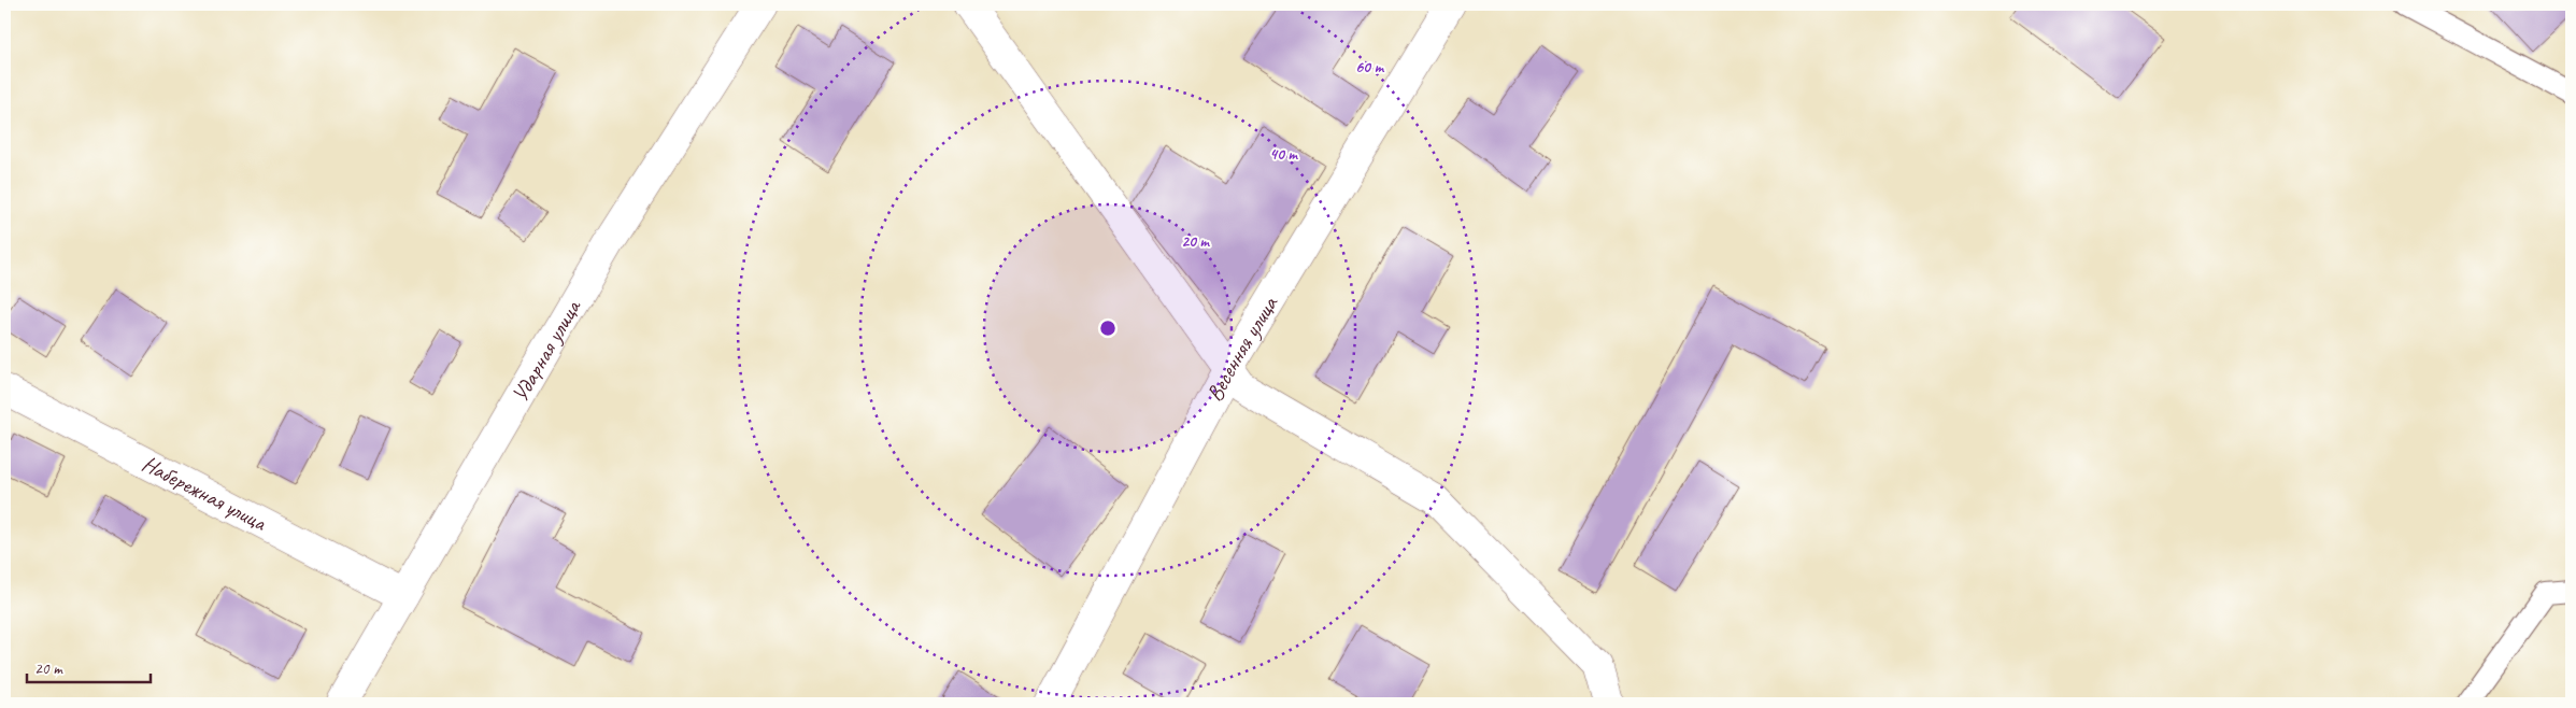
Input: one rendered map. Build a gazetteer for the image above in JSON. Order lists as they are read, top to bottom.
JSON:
{
  "streets": {
    "street": ["Весенняя улица", "Ударная улица", "Набережная улица"]
  },
  "crossings": [
    ["Ударная улица", "Набережная улица"]
  ],
  "scale_bar": "20 m",
  "rings": ["60 m", "40 m", "20 m"]
}
